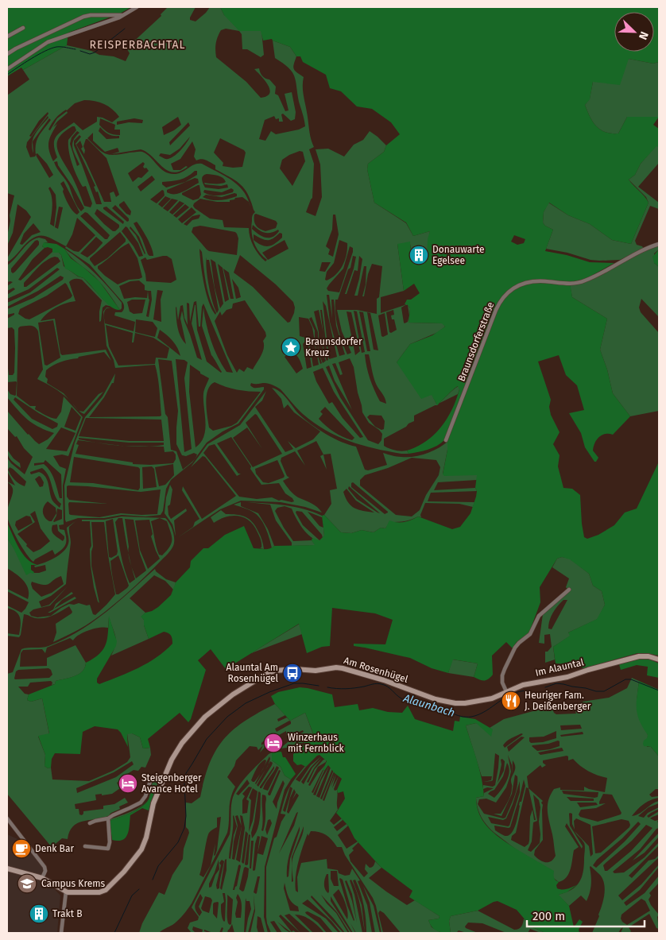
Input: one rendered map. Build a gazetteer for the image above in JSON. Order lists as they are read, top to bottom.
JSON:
{
  "streets": {
    "street": ["Braunsdorferstraße", "Im Alauntal", "Am Rosenhügel"]
  },
  "crossings": [
    ["Im Alauntal", "Am Rosenhügel"]
  ],
  "districts": ["REISPERBACHTAL"],
  "water": ["Alaunbach"],
  "places": {
    "building": ["Donauwarte Egelsee", "Trakt B"],
    "place": ["Braunsdorfer Kreuz"],
    "bus stop": ["Alauntal Am Rosenhügel"],
    "restaurant": ["Heuriger Fam. J. Deißenberger"],
    "hotel": ["Winzerhaus mit Fernblick", "Steigenberger Avance Hotel"],
    "cafe": ["Denk Bar"],
    "school or university": ["Campus Krems"]
  },
  "scale_bar": "200 m",
  "north": "bottom right"
}
